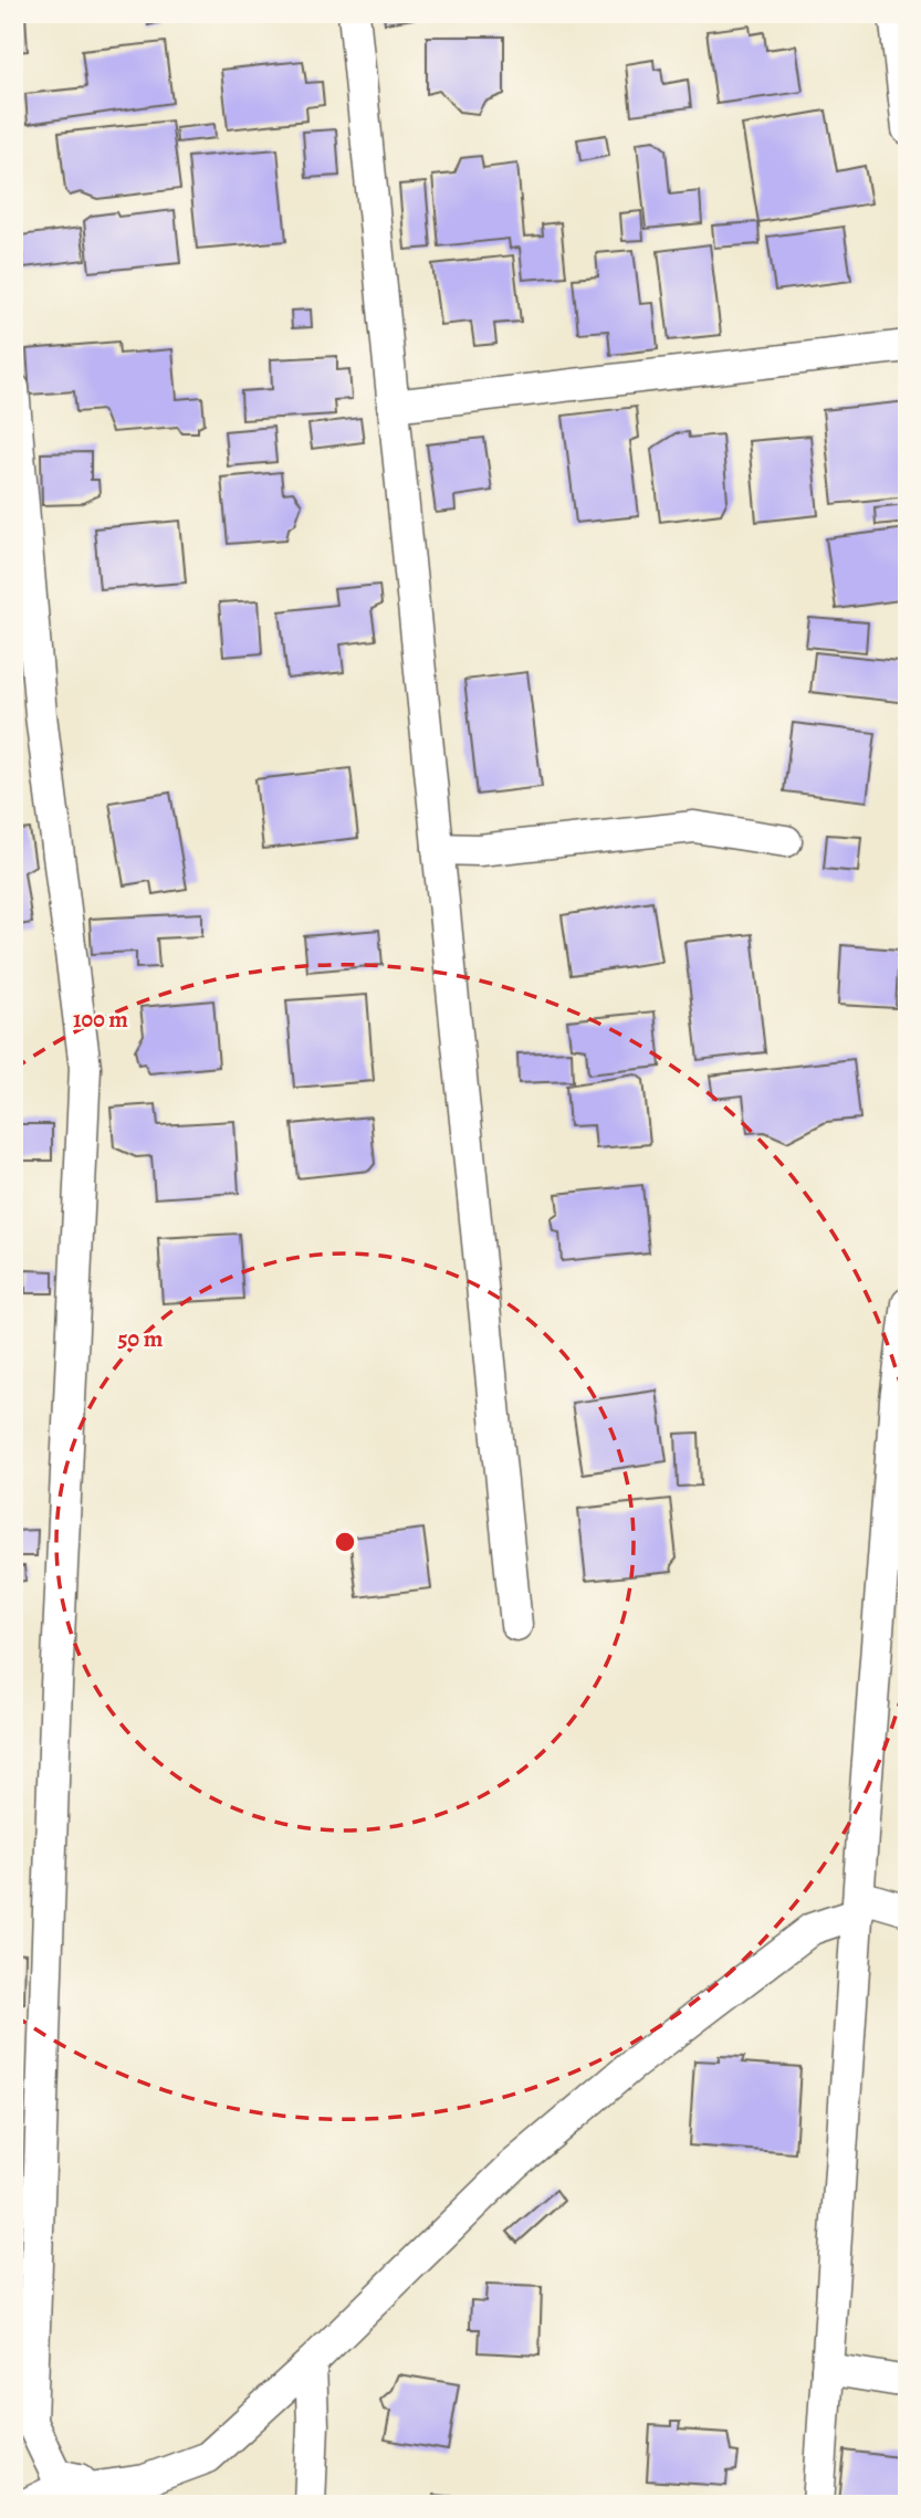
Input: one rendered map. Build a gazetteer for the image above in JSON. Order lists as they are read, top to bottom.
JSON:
{
  "rings": ["100 m", "50 m"]
}
